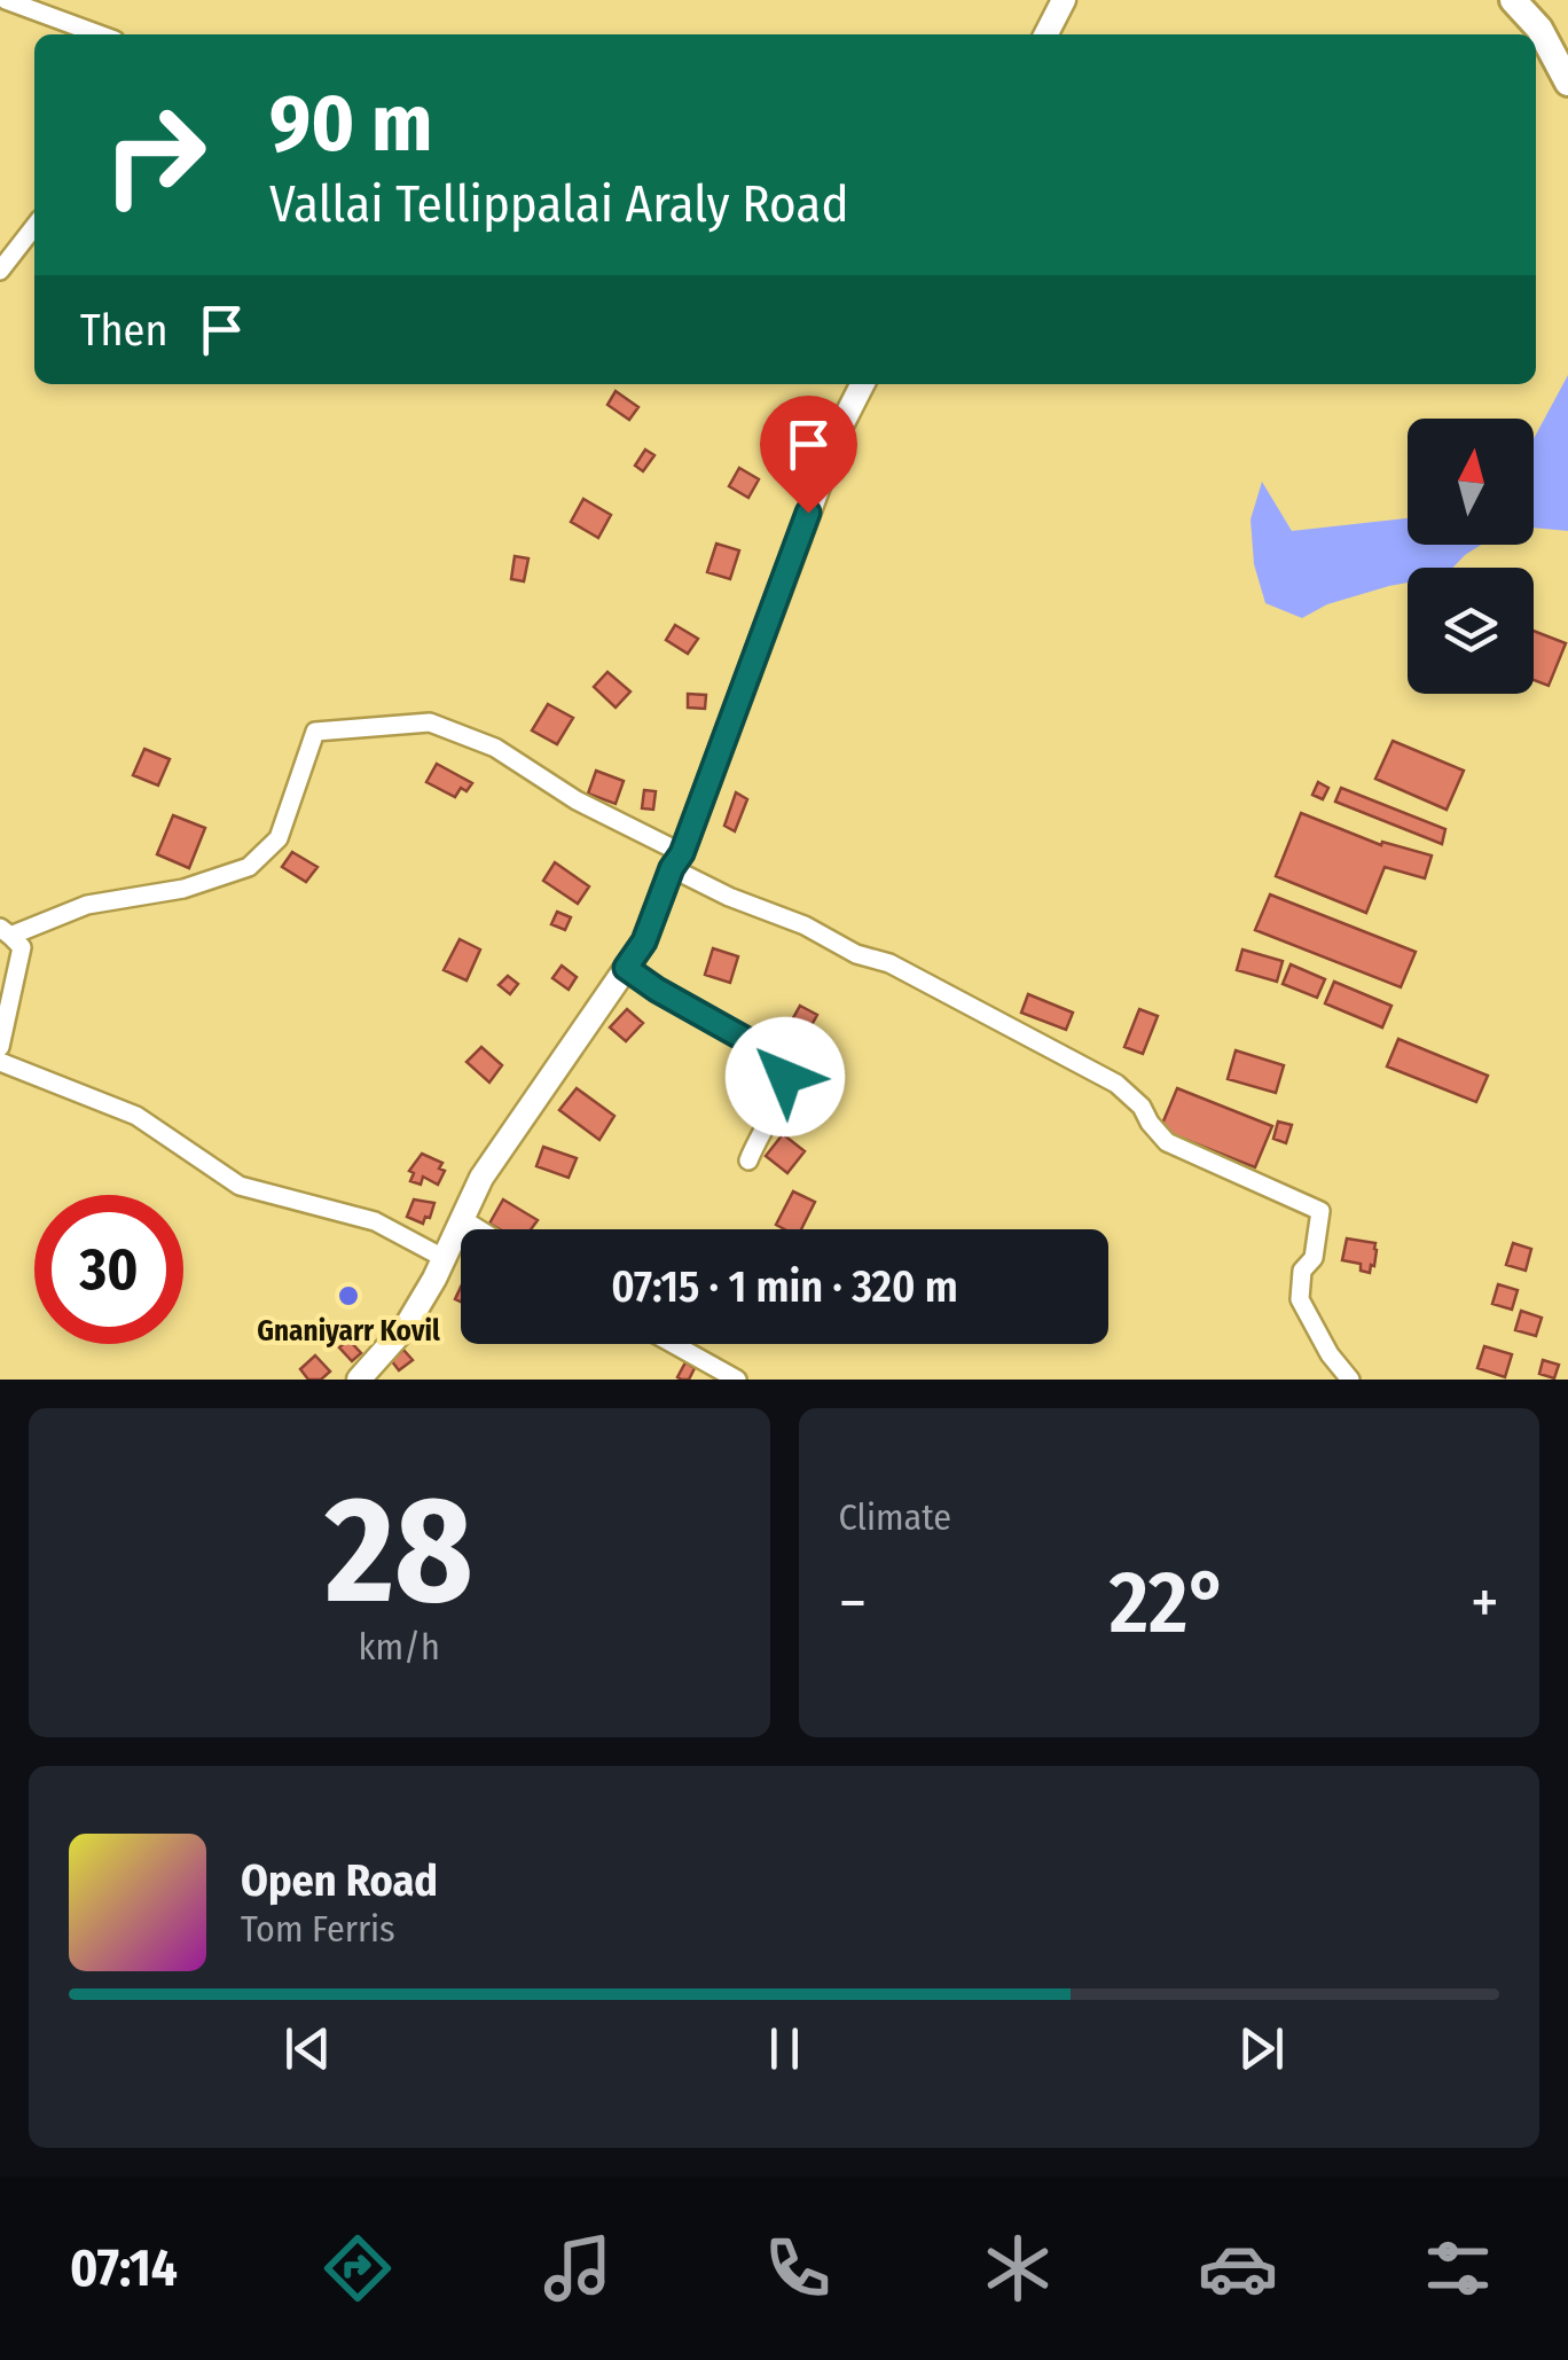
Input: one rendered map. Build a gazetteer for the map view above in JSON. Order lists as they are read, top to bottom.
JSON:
{
  "places": ["Gnaniyarr Kovil"],
  "north": "top",
  "page": {
    "turn": ["90 m", "Vallai Tellippalai Araly Road"],
    "then": "Then",
    "limit": "30",
    "trip": "07:15 · 1 min · 320 m",
    "tile": [
      ["28", "km/h"],
      "Climate"
    ],
    "heat": ["−", "22°", "+"],
    "song": ["Open Road", "Tom Ferris"],
    "tabs": "07:14"
  }
}
